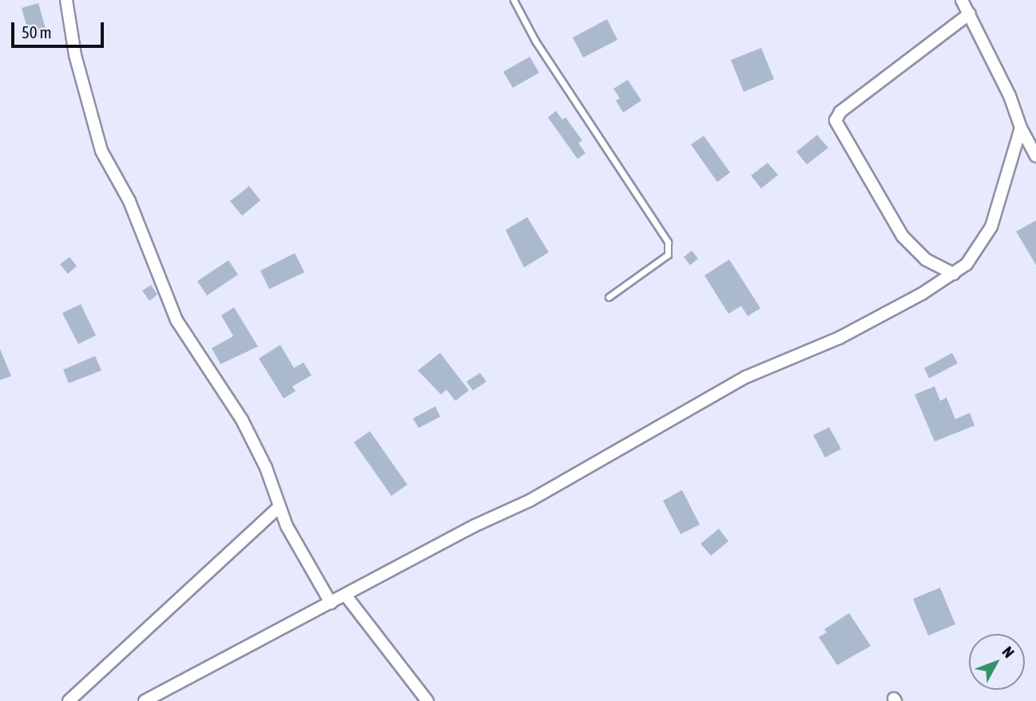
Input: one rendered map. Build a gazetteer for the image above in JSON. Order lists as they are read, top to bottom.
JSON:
{
  "scale_bar": "50 m",
  "north": "top right"
}
